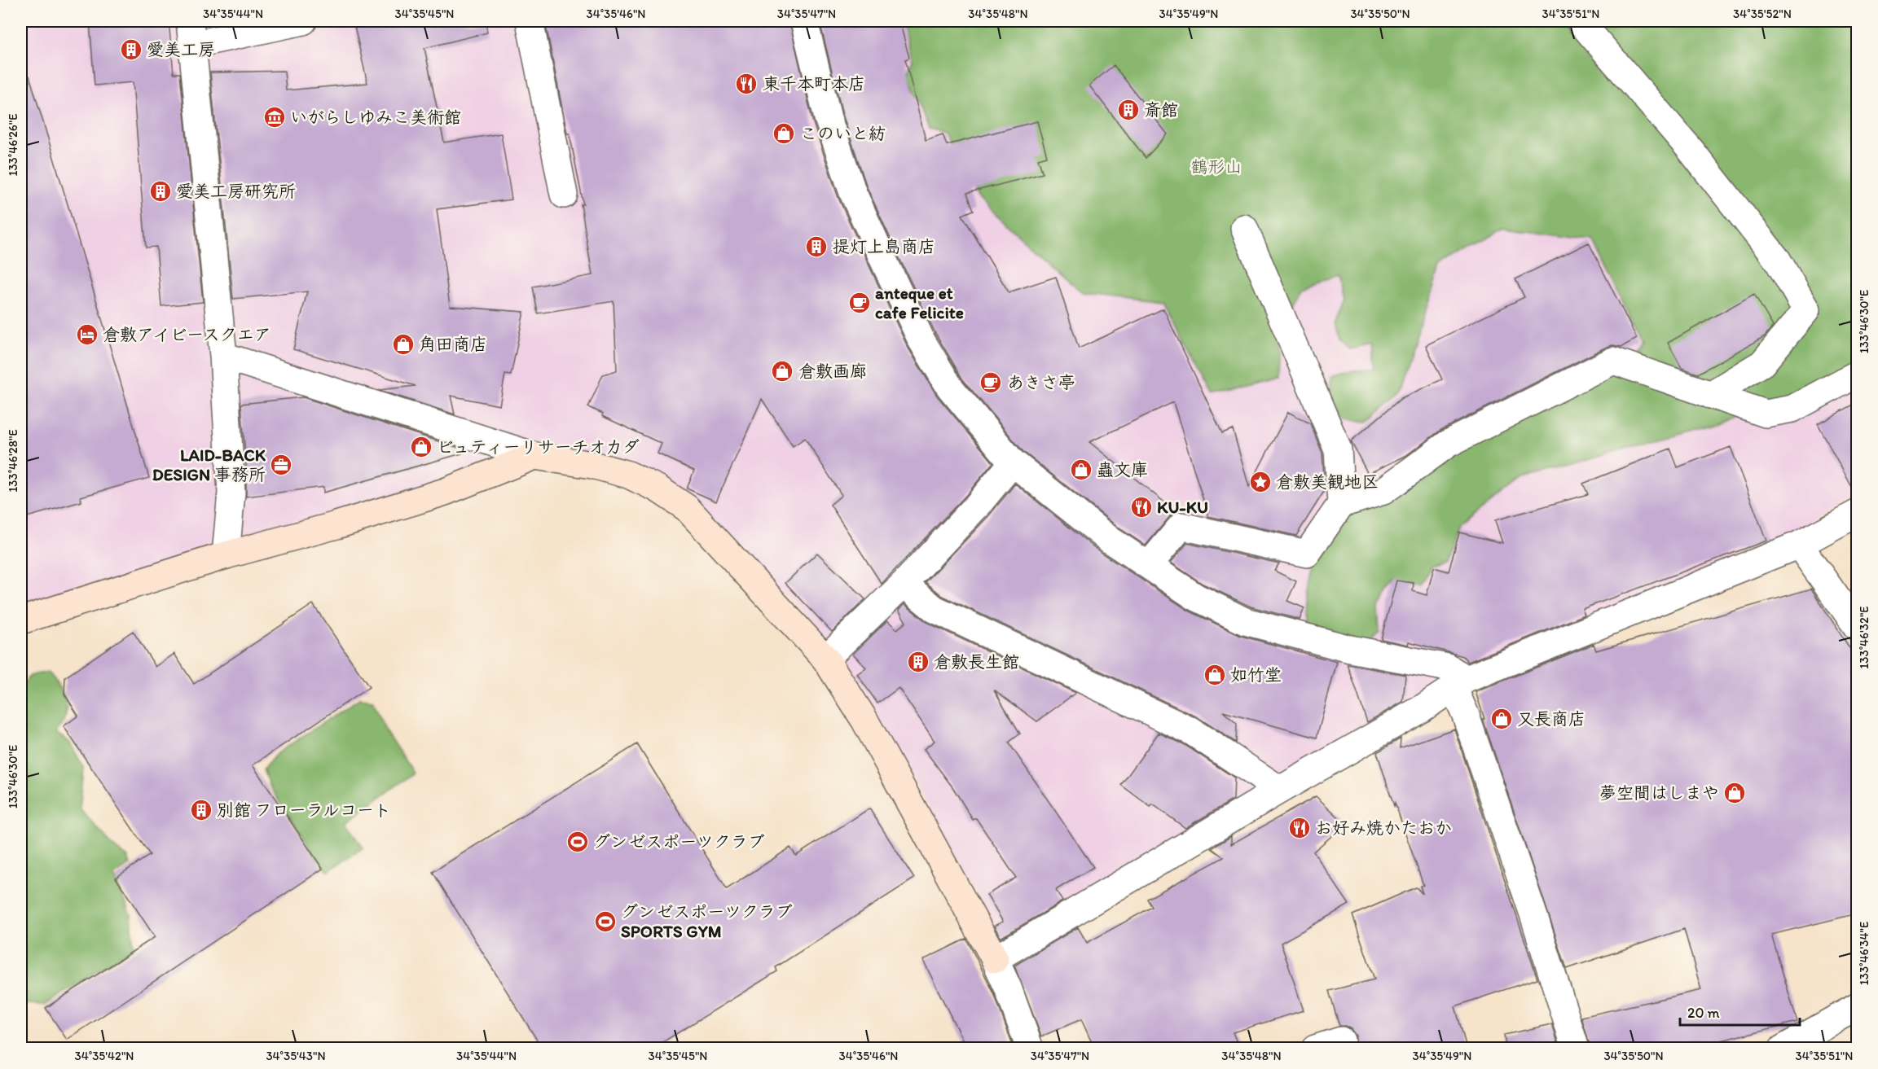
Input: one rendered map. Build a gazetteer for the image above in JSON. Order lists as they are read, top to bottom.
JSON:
{
  "parks": ["鶴形山"],
  "places": {
    "building": [
      "愛美工房",
      "斎館",
      "愛美工房研究所",
      "提灯上島商店",
      "倉敷長生館",
      "別館 フローラルコート"
    ],
    "restaurant": ["東千本町本店", "KU-KU", "お好み焼かたおか"],
    "museum": ["いがらしゆみこ美術館"],
    "shop": [
      "このいと紡",
      "角田商店",
      "倉敷画廊",
      "ビュティーリサーチオカダ",
      "蟲文庫",
      "如竹堂",
      "又長商店",
      "夢空間はしまや"
    ],
    "cafe": ["anteque et cafe Felicite", "あきさ亭"],
    "hotel": ["倉敷アイビースクエア"],
    "office": ["LAID-BACK DESIGN 事務所"],
    "place": ["倉敷美観地区"],
    "sports": ["グンゼスポーツクラブ", "グンゼスポーツクラブ SPORTS GYM"]
  },
  "scale_bar": "20 m",
  "coordinates": [
    "34°35'44\"N",
    "34°35'45\"N",
    "34°35'46\"N",
    "34°35'47\"N",
    "34°35'48\"N",
    "34°35'49\"N",
    "34°35'50\"N",
    "34°35'51\"N",
    "34°35'52\"N",
    "133°46'26\"E",
    "133°46'30\"E",
    "133°46'28\"E",
    "133°46'32\"E",
    "133°46'34\"E",
    "34°35'42\"N",
    "34°35'43\"N"
  ]
}
